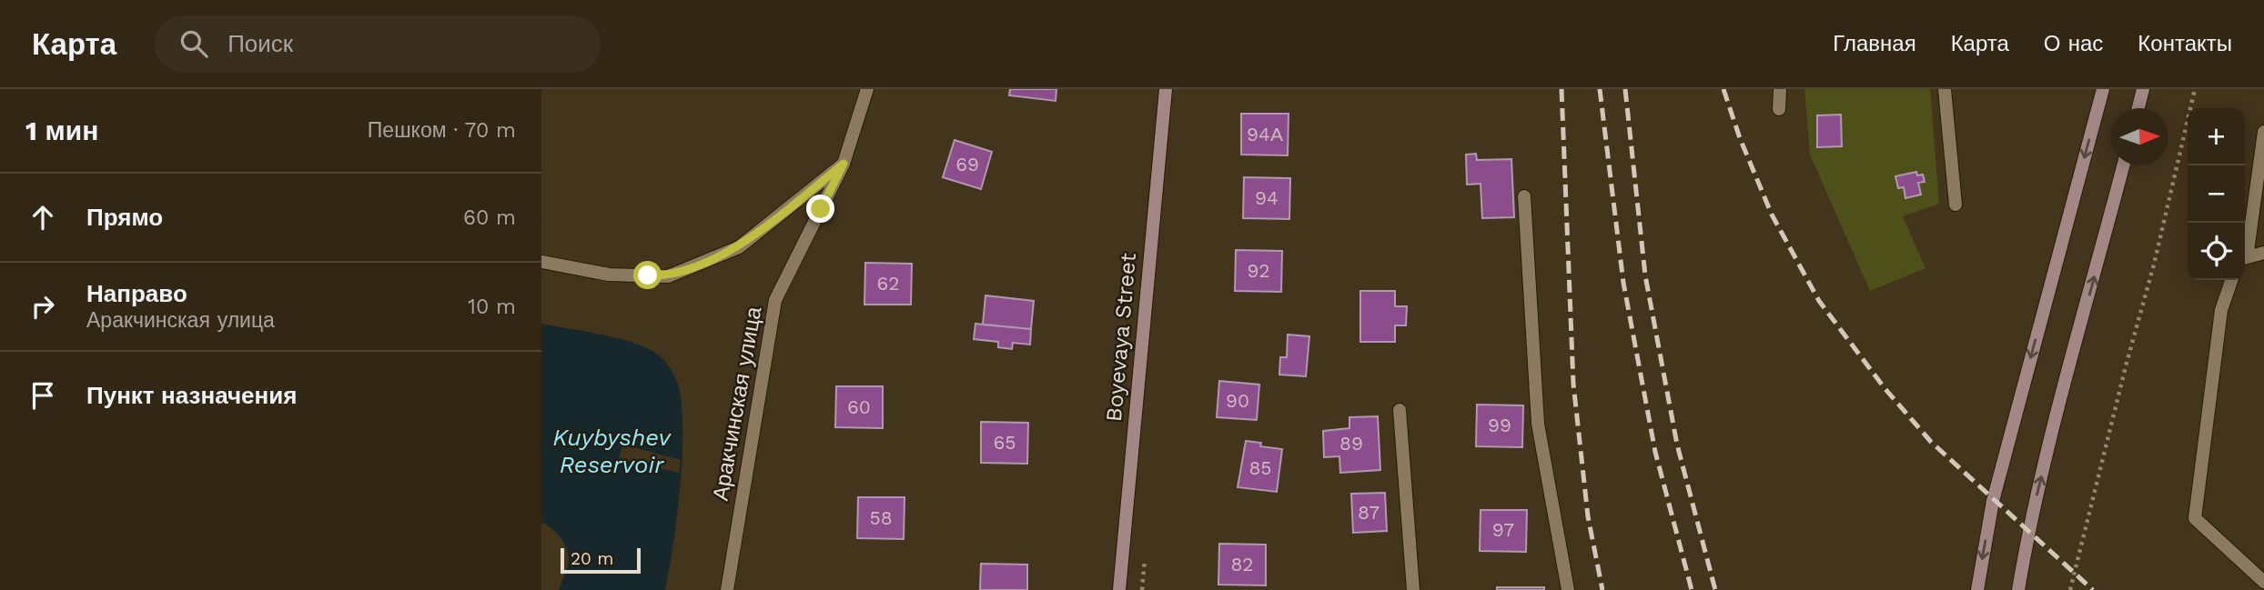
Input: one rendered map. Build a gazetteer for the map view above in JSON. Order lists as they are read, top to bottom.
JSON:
{
  "streets": {
    "main road": ["Boyevaya Street"],
    "street": ["Аракчинская улица"]
  },
  "water": ["Kuybyshev Reservoir"],
  "house_numbers": [
    "94А",
    "69",
    "94",
    "92",
    "62",
    "90",
    "60",
    "99",
    "65",
    "89",
    "85",
    "87",
    "58",
    "97",
    "82"
  ],
  "scale_bar": "20 m",
  "north": "right",
  "page": {
    "header": "Карта",
    "search": "Поиск",
    "nav": [
      "Главная",
      "Карта",
      "О нас",
      "Контакты"
    ],
    "heading": ["1 мин", "Пешком · 70 m"],
    "map_buttons": ["+", "−"],
    "list": [
      ["Прямо", "60 m"],
      ["Направо", "Аракчинская улица", "10 m"],
      "Пункт назначения"
    ],
    "scale": "20 m"
  }
}
